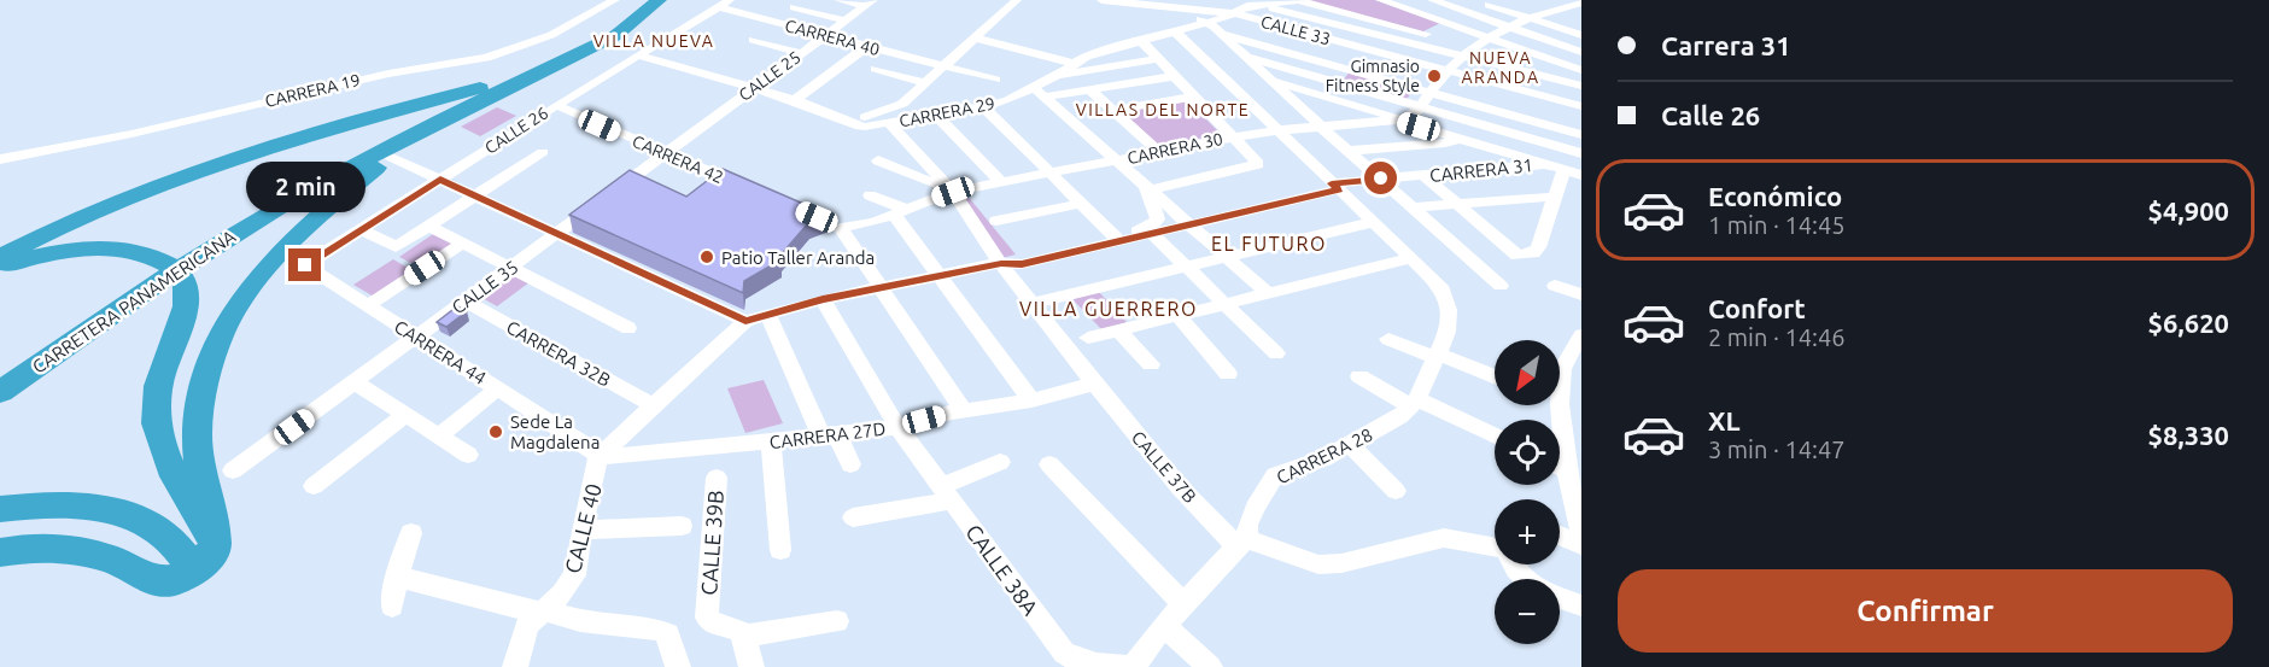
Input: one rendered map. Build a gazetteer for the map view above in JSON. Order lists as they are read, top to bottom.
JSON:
{
  "streets": {
    "highway": ["CARRETERA PANAMERICANA"],
    "street": [
      "CALLE 33",
      "CARRERA 40",
      "CALLE 25",
      "CARRERA 19",
      "CARRERA 29",
      "CALLE 26",
      "CARRERA 30",
      "CARRERA 42",
      "CARRERA 31",
      "CALLE 35",
      "CARRERA 44",
      "CARRERA 32B",
      "CARRERA 27D",
      "CARRERA 28",
      "CALLE 37B",
      "CALLE 40",
      "CALLE 39B",
      "CALLE 38A"
    ]
  },
  "crossings": [
    ["CARRERA 40", "CALLE 25"],
    ["CARRERA 40", "CALLE 26"],
    ["CALLE 25", "CARRERA 42"],
    ["CALLE 25", "CALLE 35"],
    ["CARRERA 29", "CALLE 37B"],
    ["CALLE 26", "CARRERA 42"],
    ["CALLE 26", "CARRERA 44"],
    ["CARRERA 30", "CALLE 37B"],
    ["CARRERA 42", "CALLE 35"],
    ["CARRERA 31", "CALLE 37B"],
    ["CALLE 35", "CARRERA 44"],
    ["CALLE 35", "CARRERA 32B"],
    ["CARRERA 44", "CARRERA 27D"],
    ["CARRERA 44", "CALLE 40"],
    ["CARRERA 27D", "CALLE 37B"],
    ["CARRERA 27D", "CALLE 40"],
    ["CARRERA 27D", "CALLE 38A"],
    ["CARRERA 28", "CALLE 37B"],
    ["CARRERA 28", "CALLE 38A"]
  ],
  "districts": [
    "VILLA NUEVA",
    "NUEVA ARANDA",
    "VILLAS DEL NORTE",
    "EL FUTURO",
    "VILLA GUERRERO"
  ],
  "places": ["Gimnasio Fitness Style", "Patio Taller Aranda", "Sede La Magdalena"],
  "north": "bottom left",
  "page": {
    "banner": ["Carrera 31", "Calle 26"],
    "list": [
      {
        "name": "Económico",
        "note": "1 min · 14:45",
        "value": "$4,900"
      },
      {
        "name": "Confort",
        "note": "2 min · 14:46",
        "value": "$6,620"
      },
      {
        "name": "XL",
        "note": "3 min · 14:47",
        "value": "$8,330"
      }
    ],
    "bubble": "2 min",
    "map_buttons": ["+", "−"],
    "buttons": "Confirmar"
  }
}
